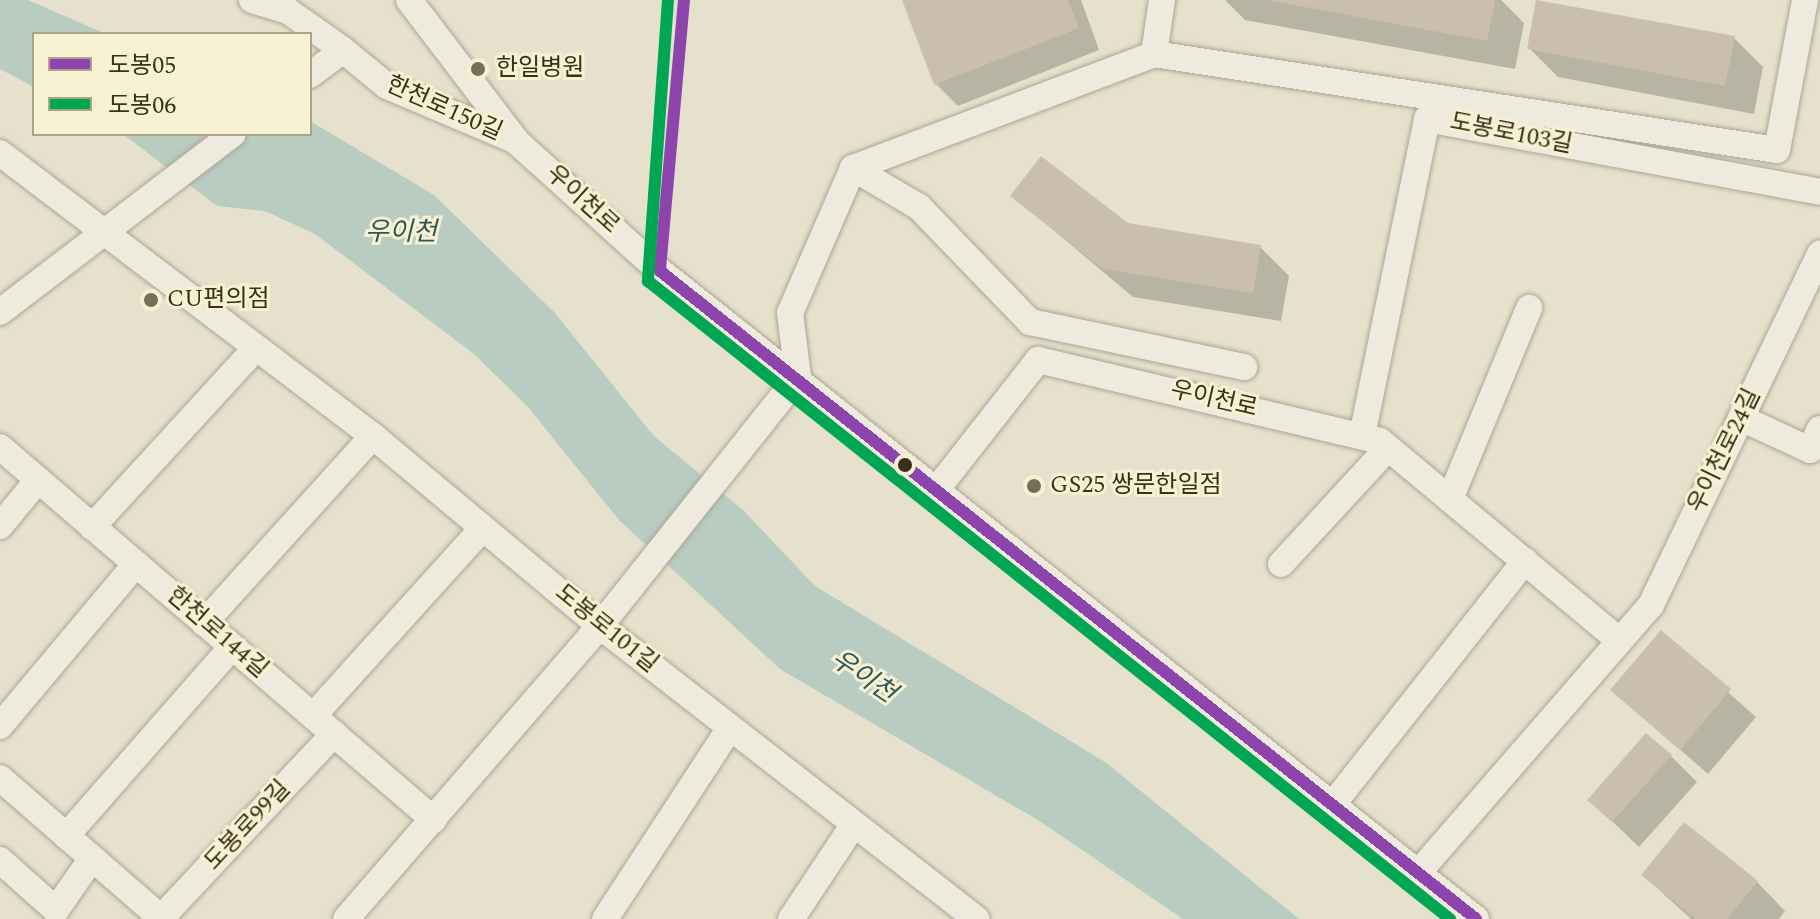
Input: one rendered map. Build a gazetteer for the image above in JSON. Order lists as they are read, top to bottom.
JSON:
{
  "streets": {
    "street": [
      "한천로150길",
      "도봉로103길",
      "우이천로",
      "우이천로24길",
      "도봉로101길",
      "한천로144길",
      "도봉로99길"
    ]
  },
  "crossings": [
    ["한천로150길", "우이천로"],
    ["도봉로103길", "우이천로"],
    ["우이천로", "우이천로24길"],
    ["한천로144길", "도봉로99길"]
  ],
  "water": ["우이천"],
  "places": ["한일병원", "CU편의점", "GS25 쌍문한일점"],
  "lines": ["transit line 도봉05", "transit line 도봉06"],
  "legend": ["도봉05", "도봉06"]
}
